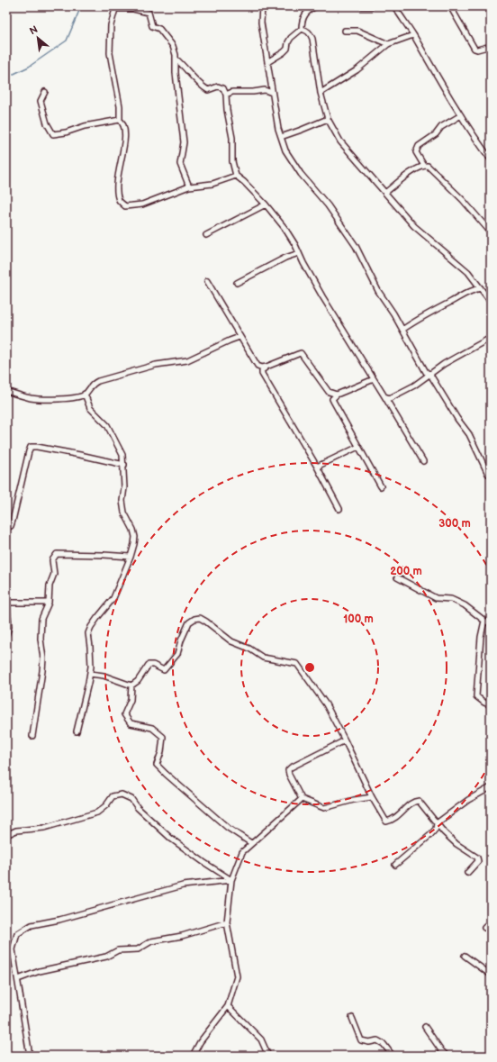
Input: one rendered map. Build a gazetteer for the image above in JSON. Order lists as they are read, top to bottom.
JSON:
{
  "north": "top left",
  "rings": ["300 m", "200 m", "100 m"]
}
